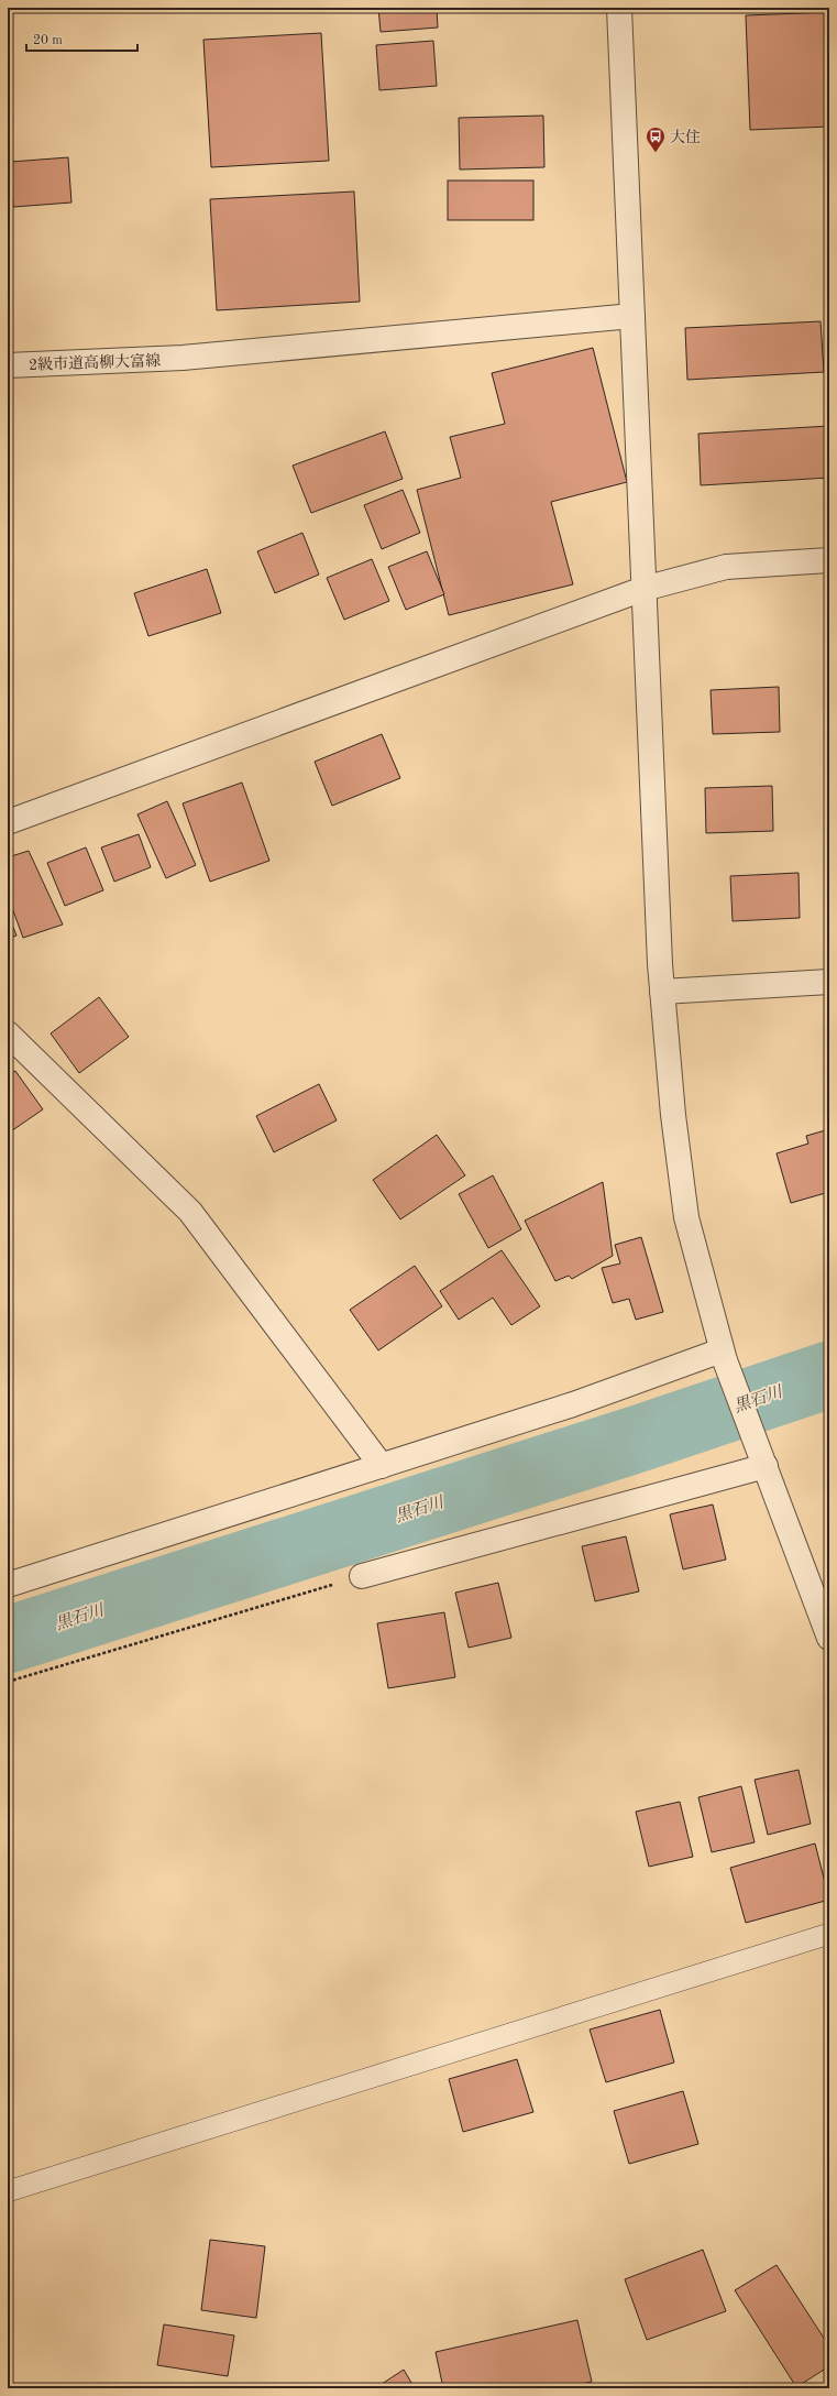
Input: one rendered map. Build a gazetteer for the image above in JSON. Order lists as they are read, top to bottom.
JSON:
{
  "streets": {
    "street": ["2級市道高柳大富線"]
  },
  "water": ["黒石川"],
  "places": {
    "bus stop": ["大住"]
  },
  "scale_bar": "20 m"
}
